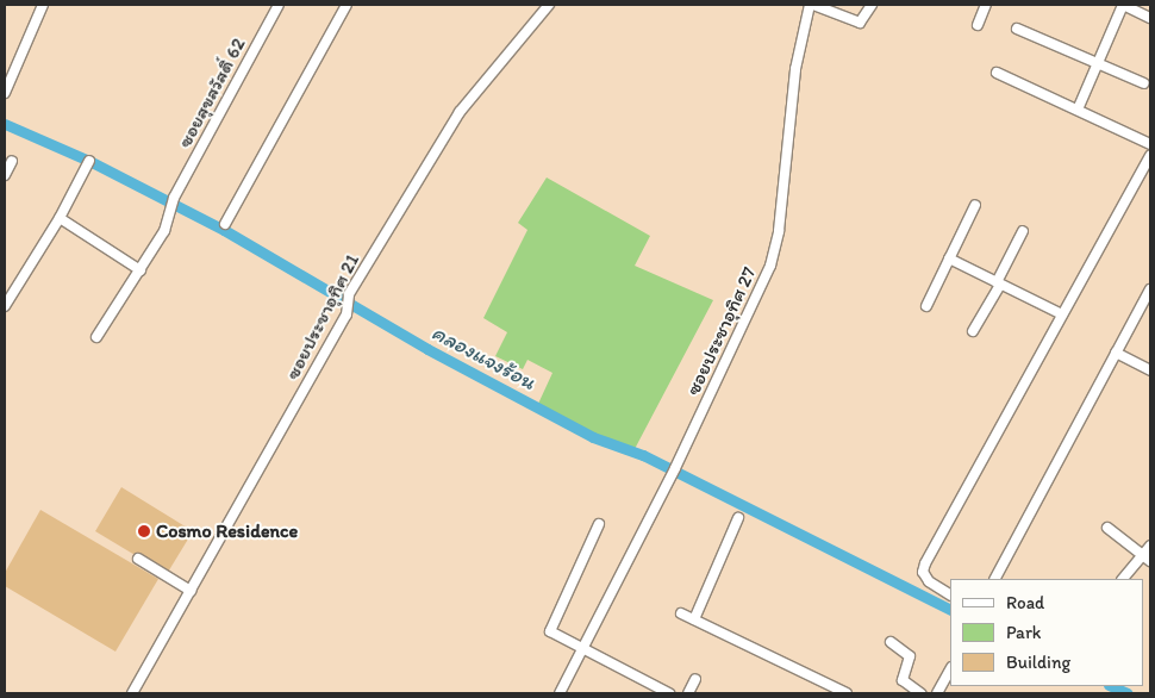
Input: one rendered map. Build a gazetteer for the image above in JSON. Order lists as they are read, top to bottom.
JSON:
{
  "streets": {
    "street": ["ซอยสุขสวัสดิ์ 62", "ซอยประชาอุทิศ 21", "ซอยประชาอุทิศ 27"]
  },
  "water": ["คลองแจงร้อน"],
  "places": ["Cosmo Residence"],
  "legend": ["Road", "Park", "Building"]
}
